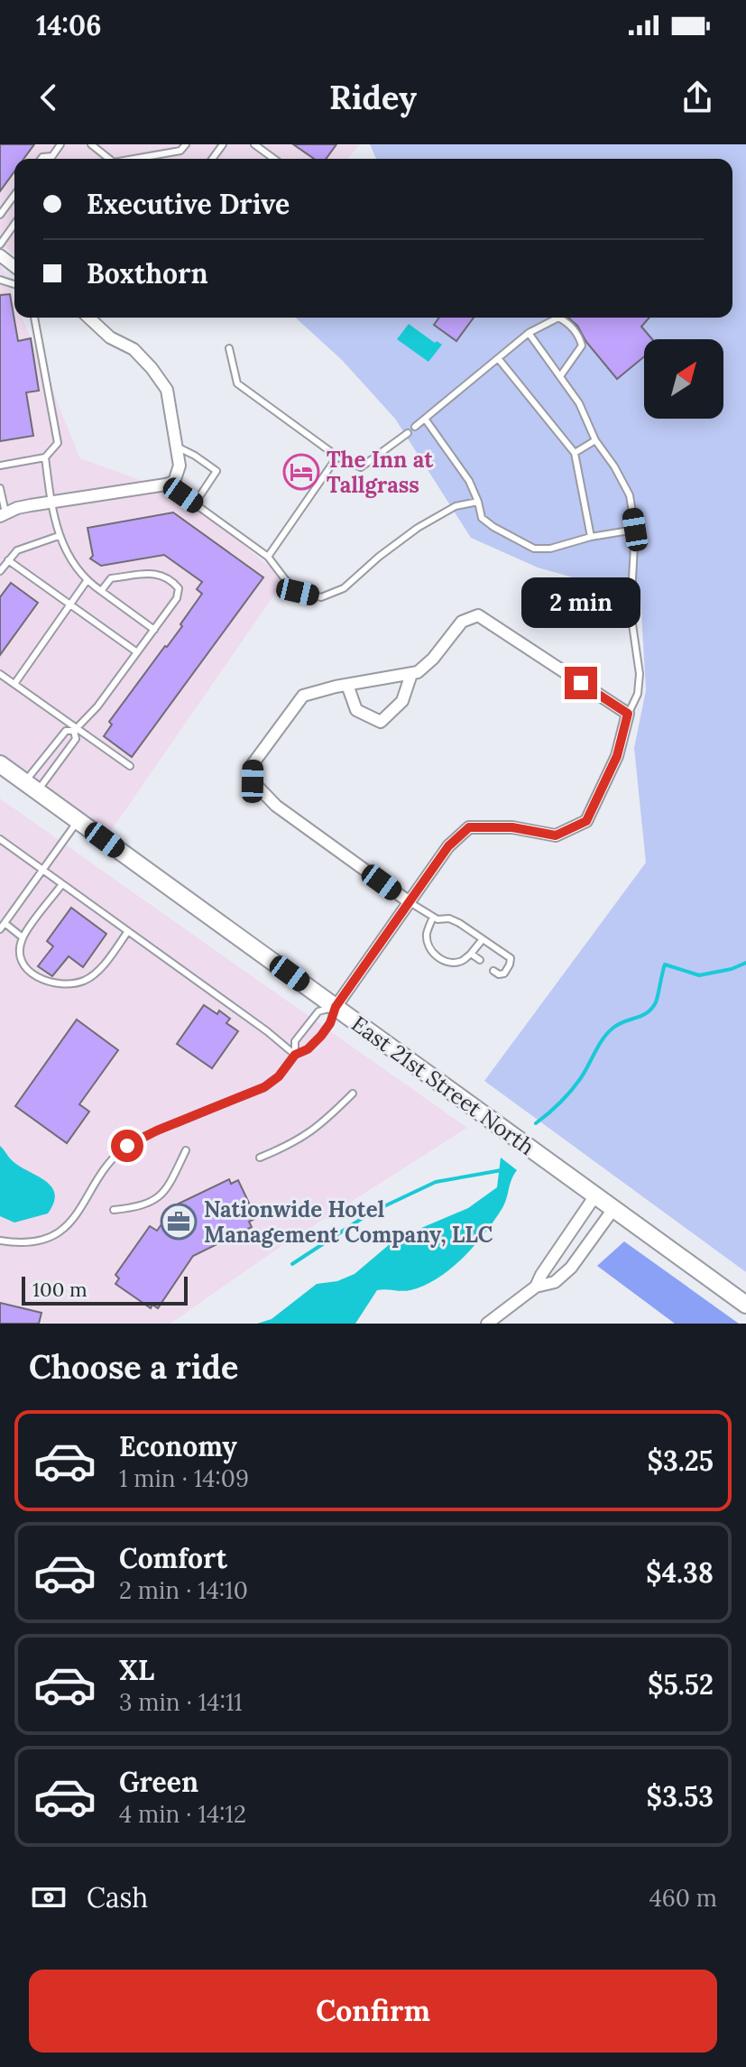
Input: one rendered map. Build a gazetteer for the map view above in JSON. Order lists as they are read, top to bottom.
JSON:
{
  "streets": {
    "main road": ["East 21st Street North"]
  },
  "places": {
    "hotel": ["The Inn at Tallgrass"],
    "office": ["Nationwide Hotel Management Company, LLC"]
  },
  "scale_bar": "100 m",
  "north": "top right",
  "page": {
    "status": "14:06",
    "header": "Ridey",
    "banner": ["Executive Drive", "Boxthorn"],
    "bubble": "2 min",
    "scale": "100 m",
    "heading": "Choose a ride",
    "list": [
      {
        "name": "Economy",
        "note": "1 min · 14:09",
        "value": "$3.25"
      },
      {
        "name": "Comfort",
        "note": "2 min · 14:10",
        "value": "$4.38"
      },
      {
        "name": "XL",
        "note": "3 min · 14:11",
        "value": "$5.52"
      },
      {
        "name": "Green",
        "note": "4 min · 14:12",
        "value": "$3.53"
      }
    ],
    "pay": ["Cash", "460 m"],
    "buttons": "Confirm"
  }
}
